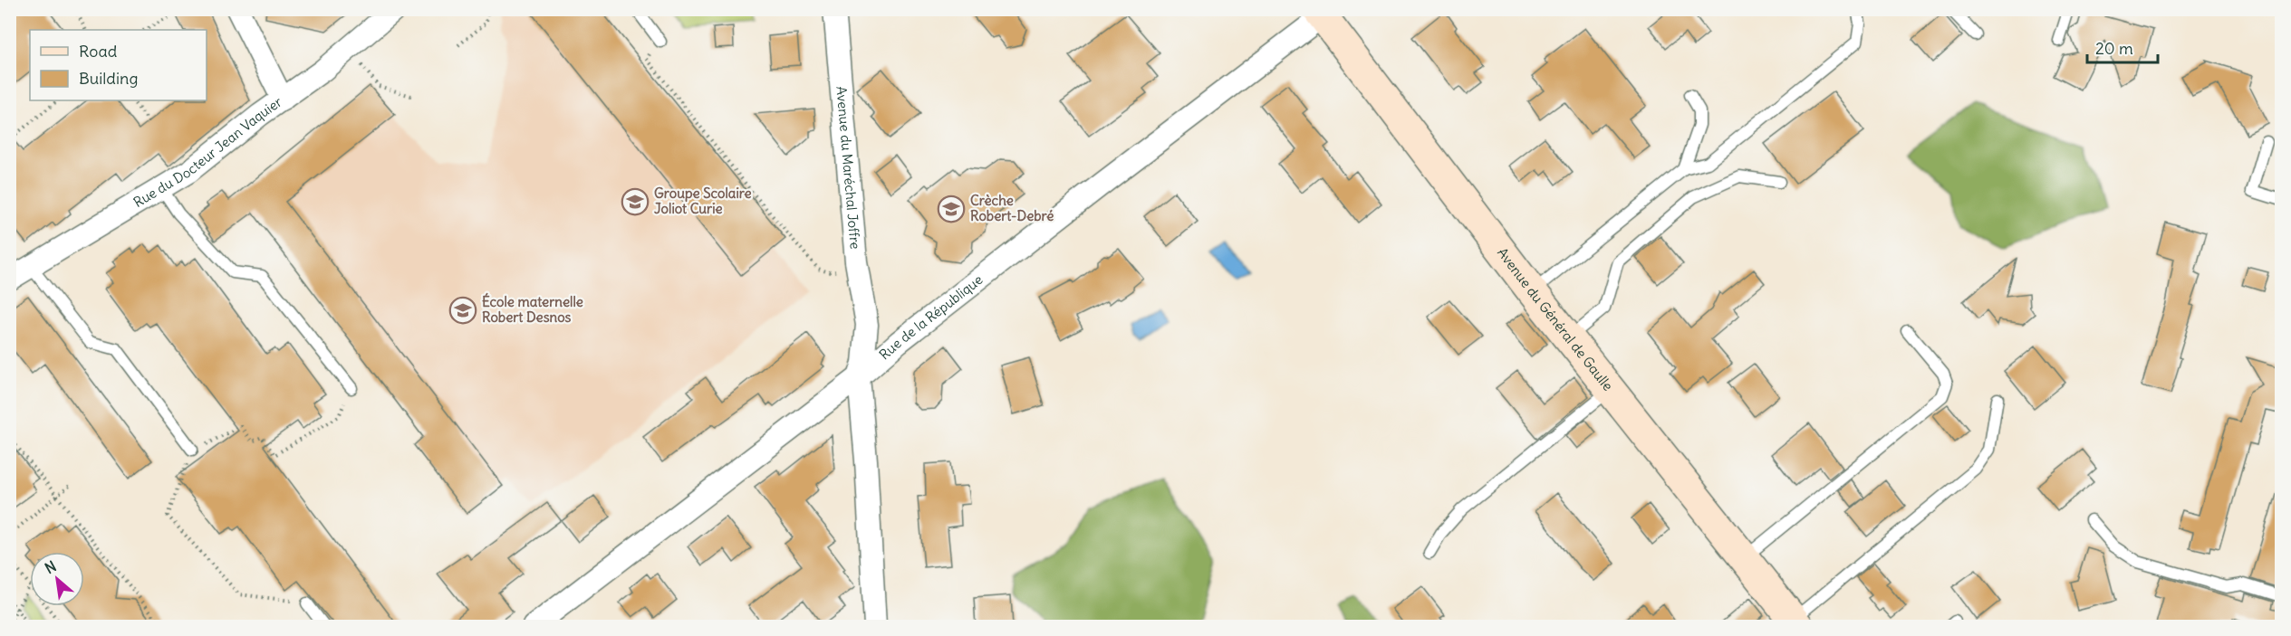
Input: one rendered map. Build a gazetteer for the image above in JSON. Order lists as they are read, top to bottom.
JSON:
{
  "streets": {
    "street": [
      "Rue du Docteur Jean Vaquier",
      "Avenue du Maréchal Joffre",
      "Rue de la République",
      "Avenue du Général de Gaulle"
    ]
  },
  "crossings": [
    ["Avenue du Maréchal Joffre", "Rue de la République"],
    ["Rue de la République", "Avenue du Général de Gaulle"]
  ],
  "places": {
    "school or university": ["Groupe Scolaire Joliot Curie", "Crèche Robert-Debré", "École maternelle Robert Desnos"]
  },
  "legend": ["Road", "Building"],
  "scale_bar": "20 m",
  "north": "top left"
}
